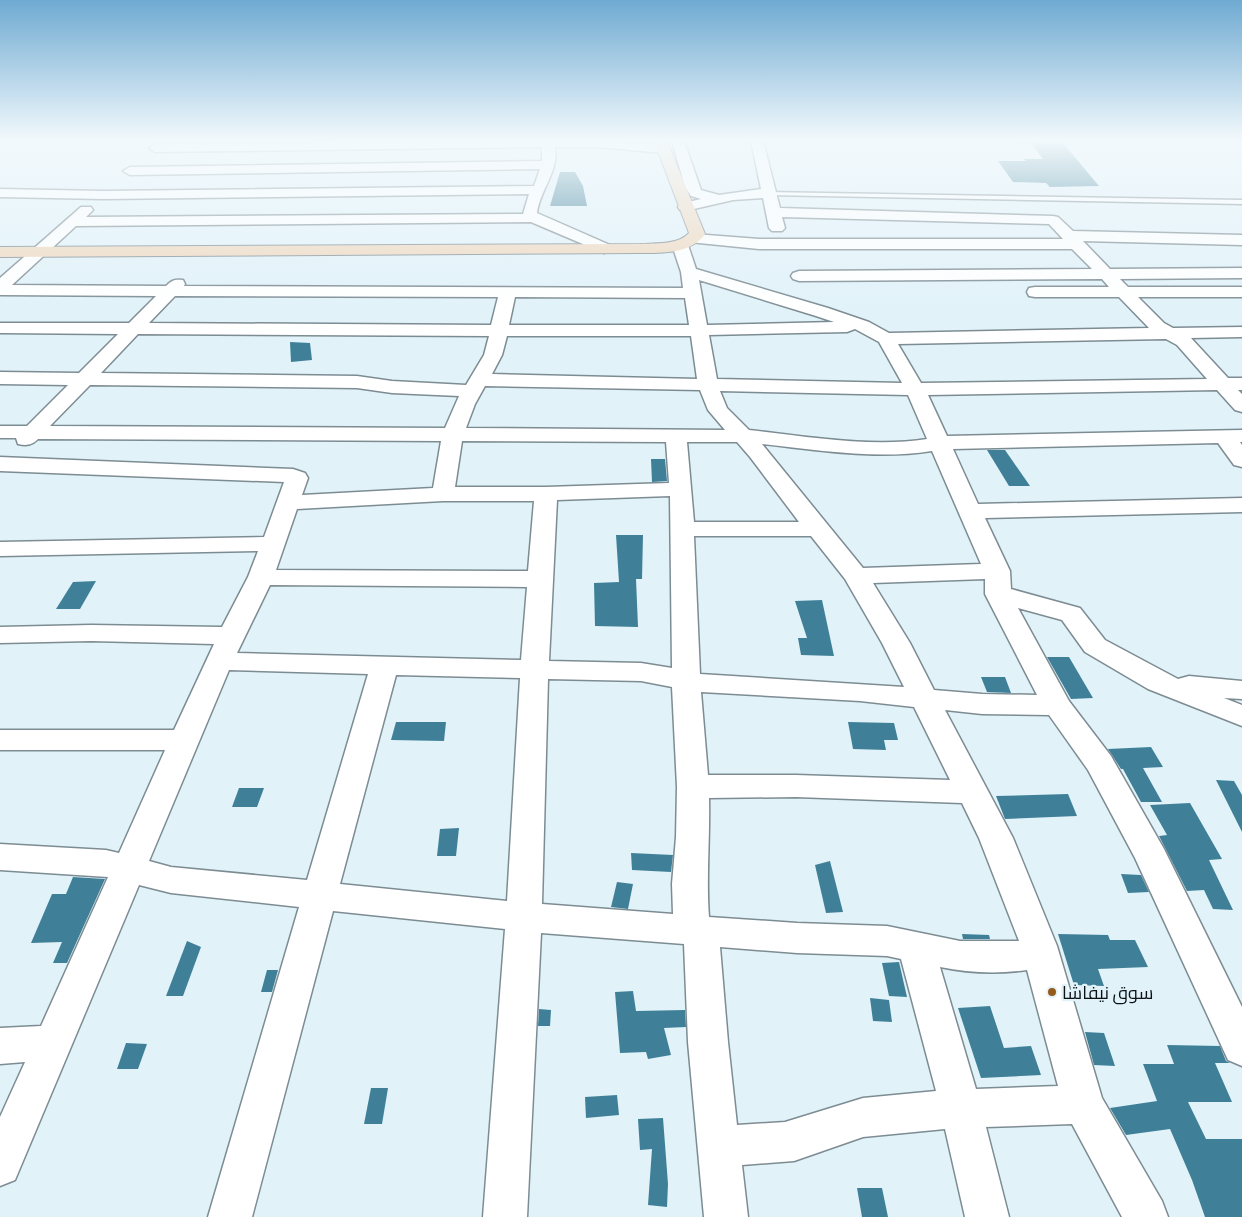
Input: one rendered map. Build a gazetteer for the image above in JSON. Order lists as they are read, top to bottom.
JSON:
{
  "places": ["سوق نيفاشا"]
}
